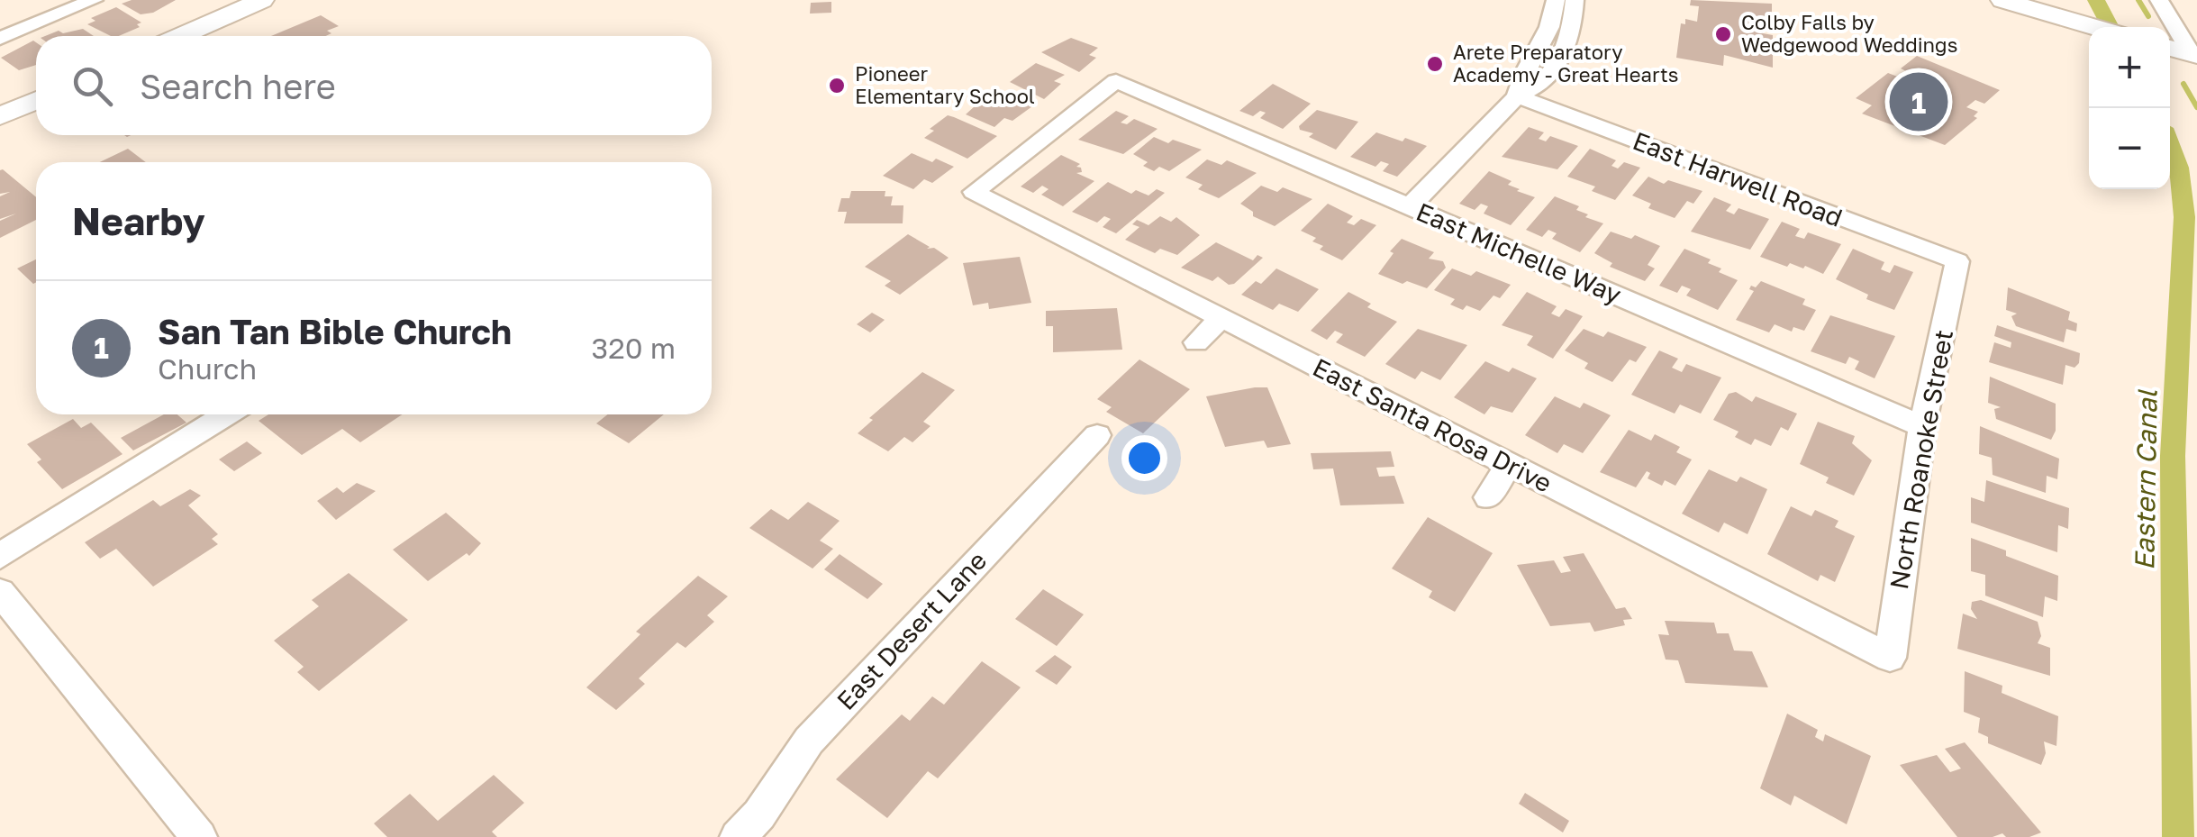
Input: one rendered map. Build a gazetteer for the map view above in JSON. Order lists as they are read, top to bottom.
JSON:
{
  "streets": {
    "street": [
      "East Harwell Road",
      "East Michelle Way",
      "East Santa Rosa Drive",
      "North Roanoke Street",
      "East Desert Lane"
    ]
  },
  "crossings": [
    ["East Harwell Road", "North Roanoke Street"],
    ["East Michelle Way", "East Santa Rosa Drive"],
    ["East Michelle Way", "North Roanoke Street"],
    ["East Santa Rosa Drive", "North Roanoke Street"]
  ],
  "water": ["Eastern Canal"],
  "places": ["Colby Falls by Wedgewood Weddings", "Arete Preparatory Academy - Great Hearts", "Pioneer Elementary School"],
  "page": {
    "map_buttons": ["+", "−"],
    "search": "Search here",
    "pins": "1",
    "heading": "Nearby",
    "list": [
      {
        "mark": "1",
        "name": "San Tan Bible Church",
        "note": "Church",
        "value": "320 m"
      }
    ]
  }
}
